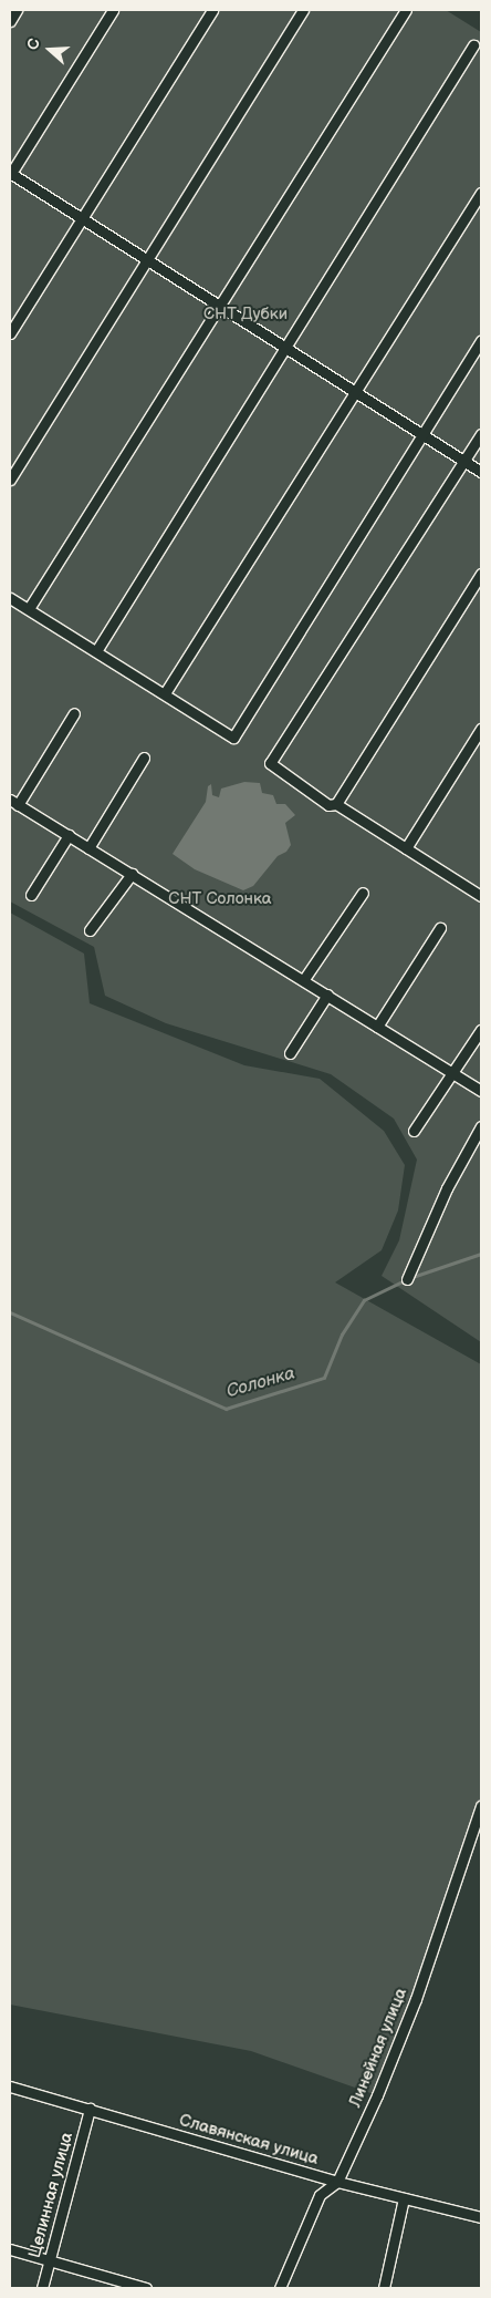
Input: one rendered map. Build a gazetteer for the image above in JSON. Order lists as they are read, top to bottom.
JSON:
{
  "streets": {
    "street": ["Линейная улица", "Славянская улица", "Целинная улица"]
  },
  "crossings": [
    ["Линейная улица", "Славянская улица"],
    ["Славянская улица", "Целинная улица"]
  ],
  "water": ["Солонка"],
  "parks": ["СНТ Дубки", "СНТ Солонка"],
  "north": "left"
}
